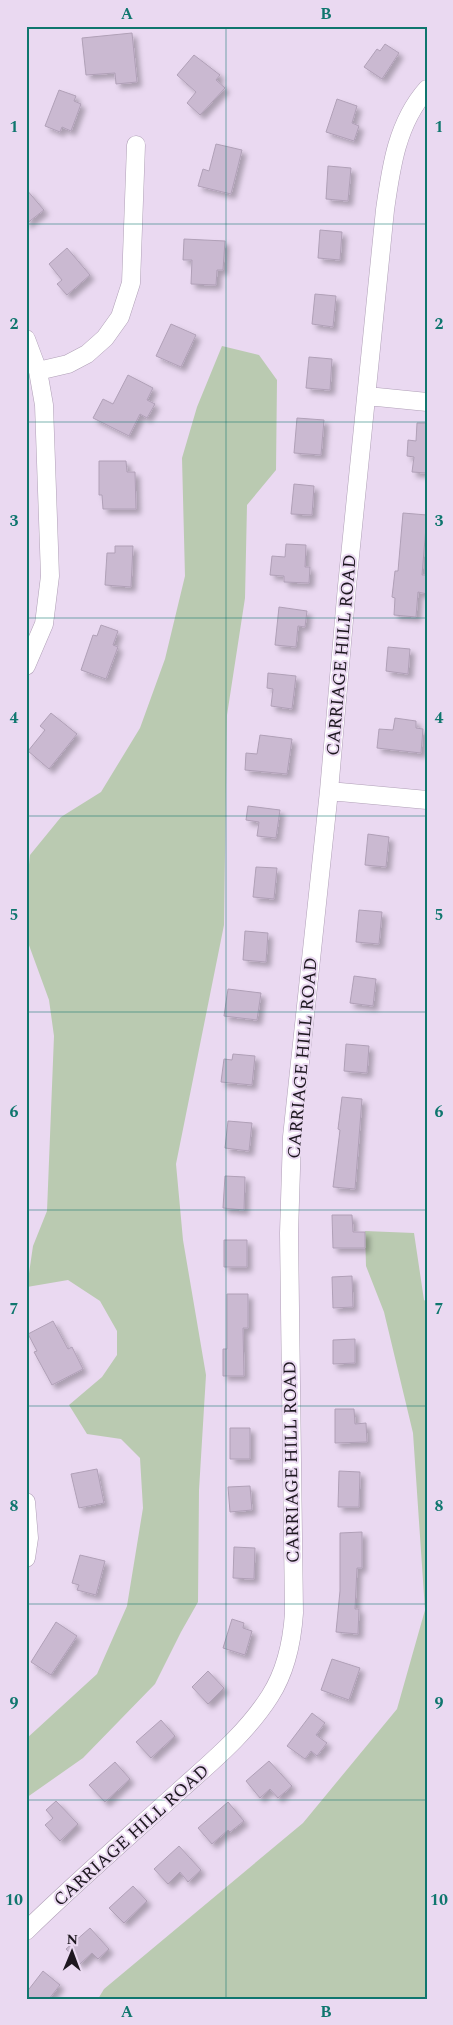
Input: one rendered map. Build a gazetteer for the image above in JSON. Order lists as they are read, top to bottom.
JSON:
{
  "streets": {
    "street": ["CARRIAGE HILL ROAD"]
  },
  "north": "top",
  "grid": {
    "columns": ["A", "B"],
    "rows": [
      "1",
      "2",
      "3",
      "4",
      "5",
      "6",
      "7",
      "8",
      "9",
      "10"
    ]
  }
}
